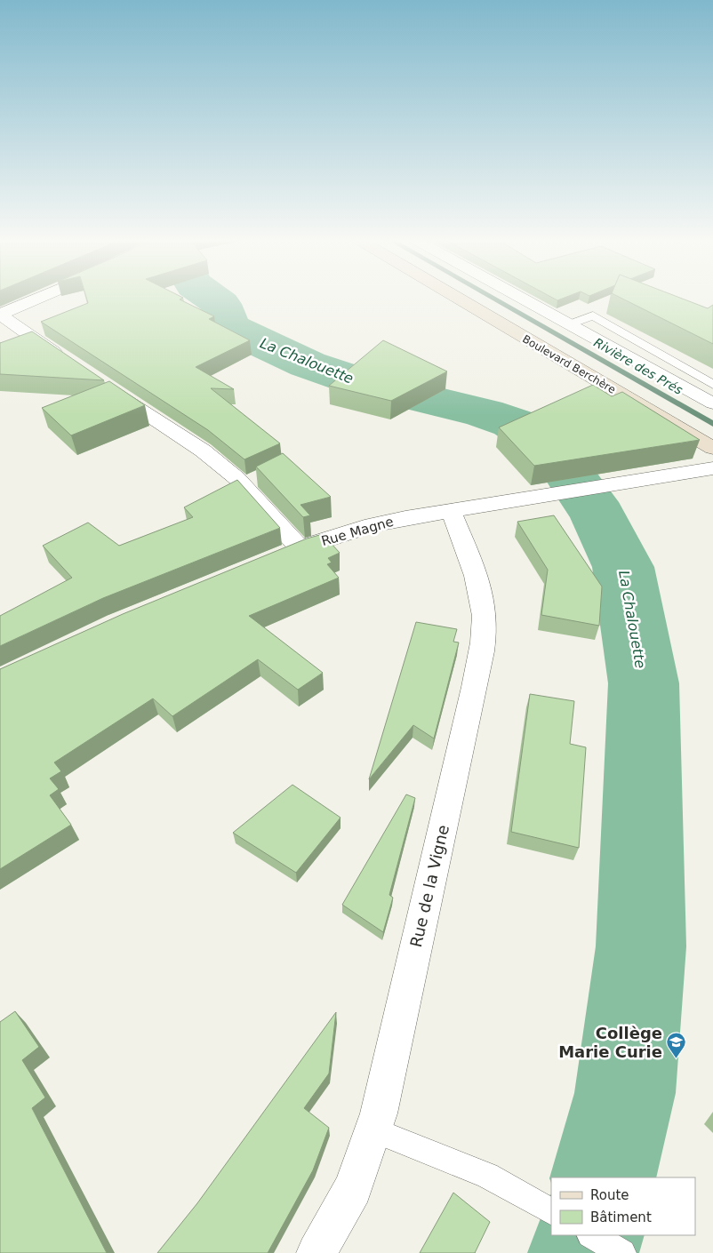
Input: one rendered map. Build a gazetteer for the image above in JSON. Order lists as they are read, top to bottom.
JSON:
{
  "streets": {
    "main road": ["Boulevard Berchère"],
    "street": ["Rue Magne", "Rue de la Vigne"]
  },
  "crossings": [
    ["Rue Magne", "Rue de la Vigne"]
  ],
  "water": ["La Chalouette", "Rivière des Prés"],
  "places": {
    "school or university": ["Collège Marie Curie"]
  },
  "legend": ["Route", "Bâtiment"]
}
